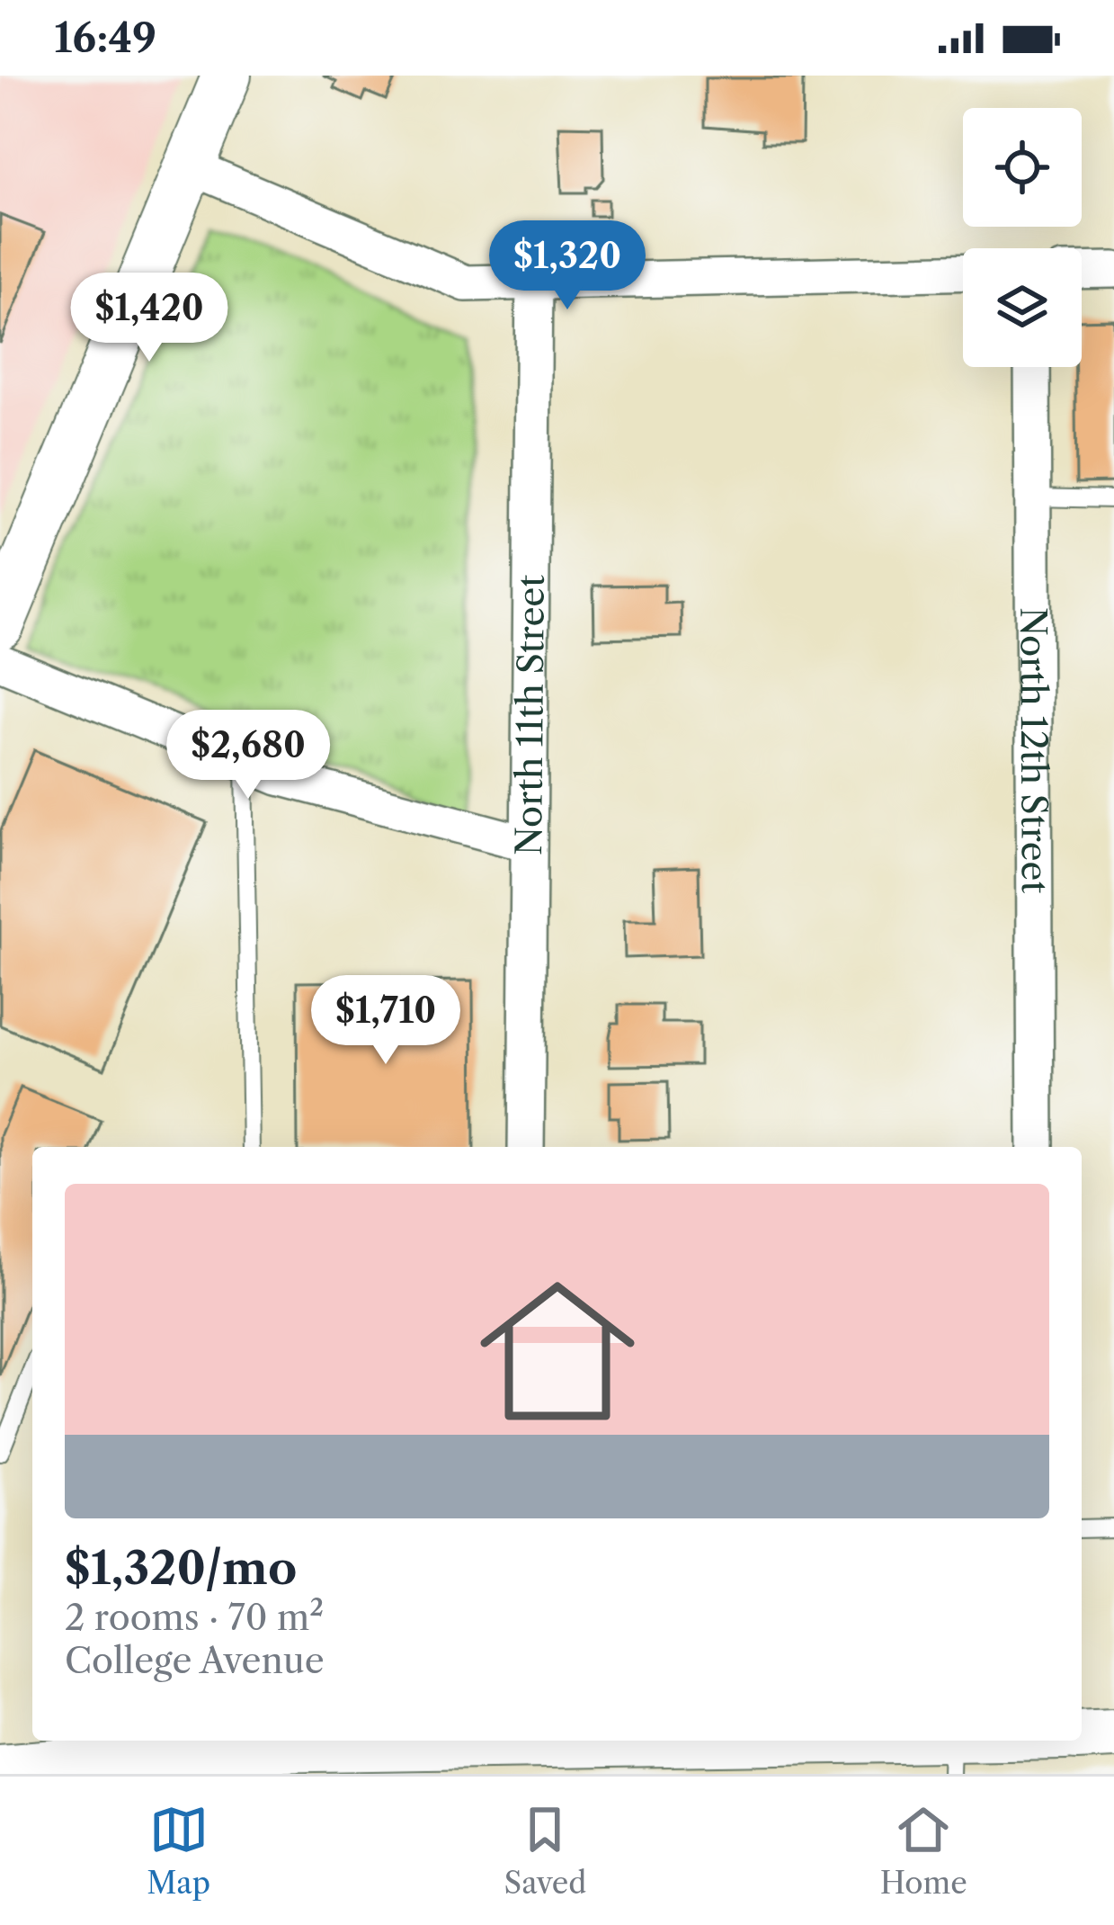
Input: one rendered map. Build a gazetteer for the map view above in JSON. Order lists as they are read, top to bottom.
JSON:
{
  "streets": {
    "street": ["North 11th Street", "North 12th Street"]
  },
  "page": {
    "status": "16:49",
    "price": [
      "$1,320",
      "$1,420",
      "$2,680",
      "$1,710"
    ],
    "list": [
      {
        "name": "$1,320/mo",
        "note": "2 rooms · 70 m² · College Avenue"
      }
    ],
    "tabs": ["Map", "Saved", "Home"]
  }
}
